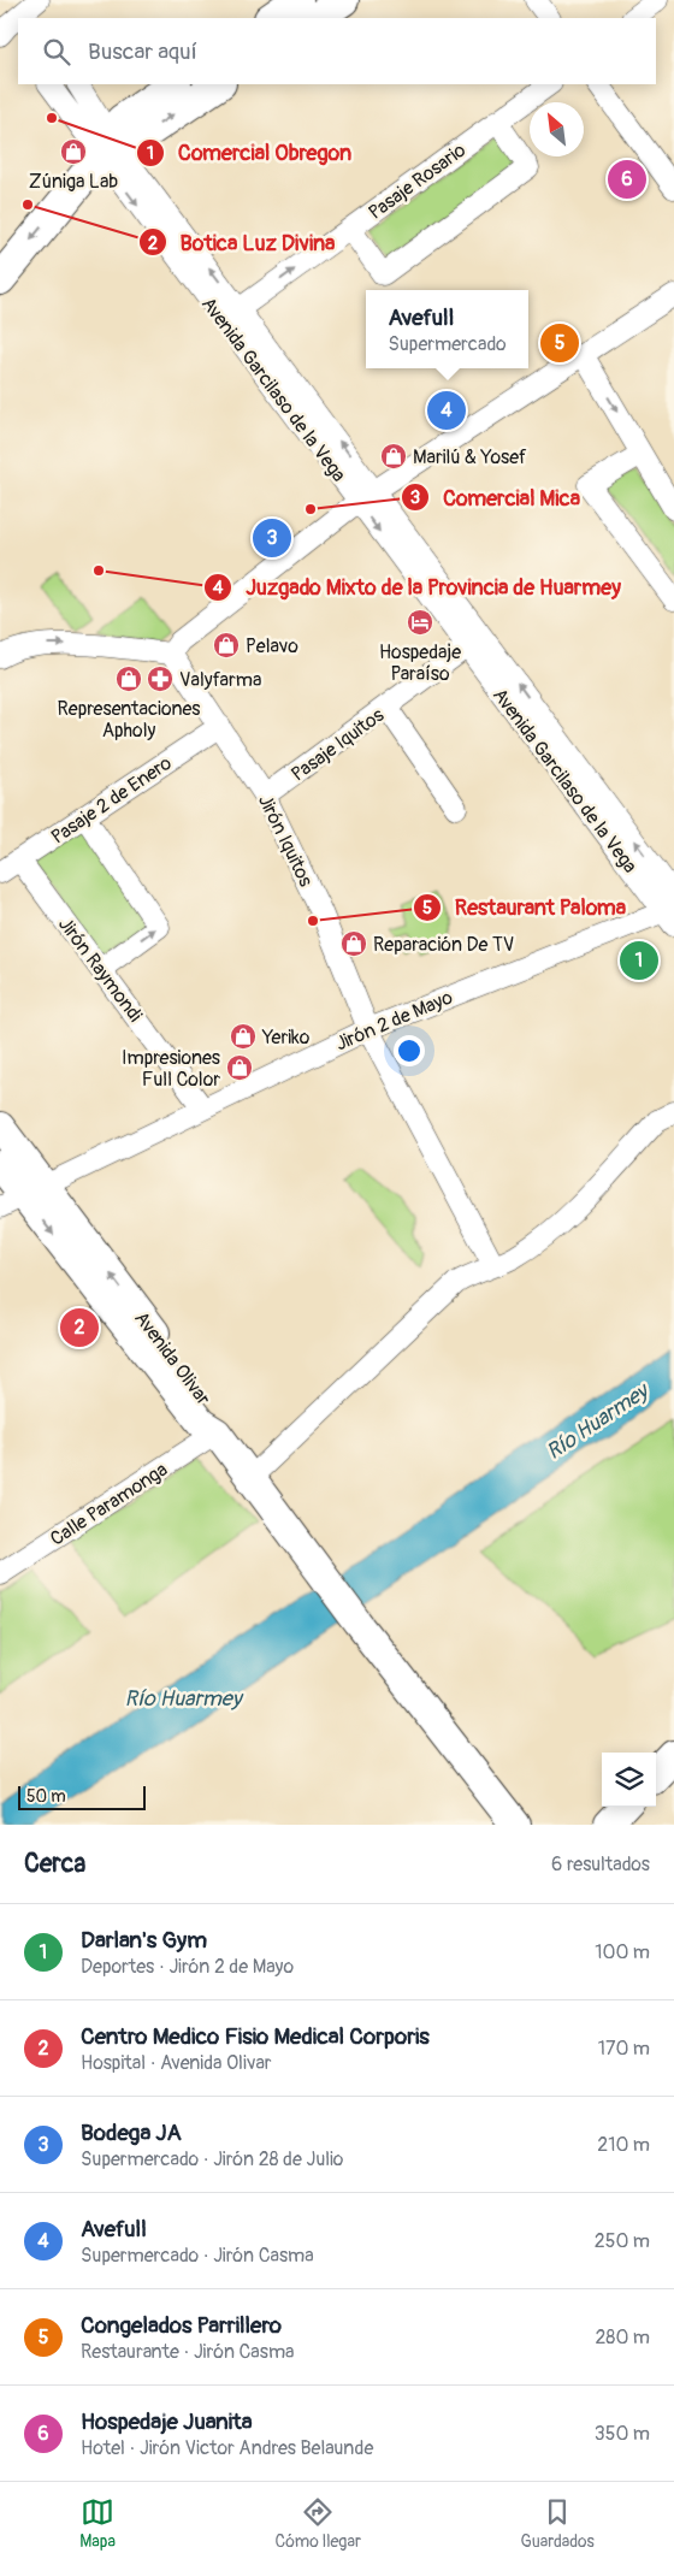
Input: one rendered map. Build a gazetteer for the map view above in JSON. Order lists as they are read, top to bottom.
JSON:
{
  "streets": {
    "street": [
      "Pasaje Rosario",
      "Avenida Garcilaso de la Vega",
      "Pasaje Iquitos",
      "Pasaje 2 de Enero",
      "Jirón Iquitos",
      "Jirón Raymondi",
      "Jirón 2 de Mayo",
      "Avenida Olivar",
      "Calle Paramonga"
    ]
  },
  "crossings": [
    ["Pasaje Rosario", "Avenida Garcilaso de la Vega"],
    ["Avenida Garcilaso de la Vega", "Pasaje Iquitos"],
    ["Avenida Garcilaso de la Vega", "Jirón 2 de Mayo"],
    ["Pasaje Iquitos", "Jirón Iquitos"],
    ["Pasaje 2 de Enero", "Jirón Iquitos"],
    ["Pasaje 2 de Enero", "Jirón Raymondi"],
    ["Jirón Iquitos", "Jirón 2 de Mayo"],
    ["Jirón Raymondi", "Jirón 2 de Mayo"],
    ["Jirón 2 de Mayo", "Avenida Olivar"],
    ["Avenida Olivar", "Calle Paramonga"]
  ],
  "one_way": ["Pasaje Rosario"],
  "water": ["Río Huarmey"],
  "places": {
    "other": [
      "Comercial Obregon",
      "Botica Luz Divina",
      "Comercial Mica",
      "Juzgado Mixto de la Provincia de Huarmey",
      "Restaurant Paloma"
    ],
    "shop": [
      "Zúniga Lab",
      "Marilú & Yosef",
      "Pelavo",
      "Representaciones Apholy",
      "Reparación De TV",
      "Yeriko",
      "Impresiones Full Color"
    ],
    "hotel": ["Hospedaje Paraíso"],
    "pharmacy": ["Valyfarma"]
  },
  "scale_bar": "50 m",
  "north": "top left",
  "page": {
    "search": "Buscar aquí",
    "pins": [
      "6",
      "5",
      "4",
      "3",
      "1",
      "2"
    ],
    "popup": ["Avefull", "Supermercado"],
    "scale": "50 m",
    "heading": ["Cerca", "6 resultados"],
    "list": [
      {
        "mark": "1",
        "name": "Darlan's Gym",
        "note": "Deportes · Jirón 2 de Mayo",
        "value": "100 m"
      },
      {
        "mark": "2",
        "name": "Centro Medico Fisio Medical Corporis",
        "note": "Hospital · Avenida Olivar",
        "value": "170 m"
      },
      {
        "mark": "3",
        "name": "Bodega JA",
        "note": "Supermercado · Jirón 28 de Julio",
        "value": "210 m"
      },
      {
        "mark": "4",
        "name": "Avefull",
        "note": "Supermercado · Jirón Casma",
        "value": "250 m"
      },
      {
        "mark": "5",
        "name": "Congelados Parrillero",
        "note": "Restaurante · Jirón Casma",
        "value": "280 m"
      },
      {
        "mark": "6",
        "name": "Hospedaje Juanita",
        "note": "Hotel · Jirón Victor Andres Belaunde",
        "value": "350 m"
      }
    ],
    "nav": ["Mapa", "Cómo llegar", "Guardados"]
  }
}
